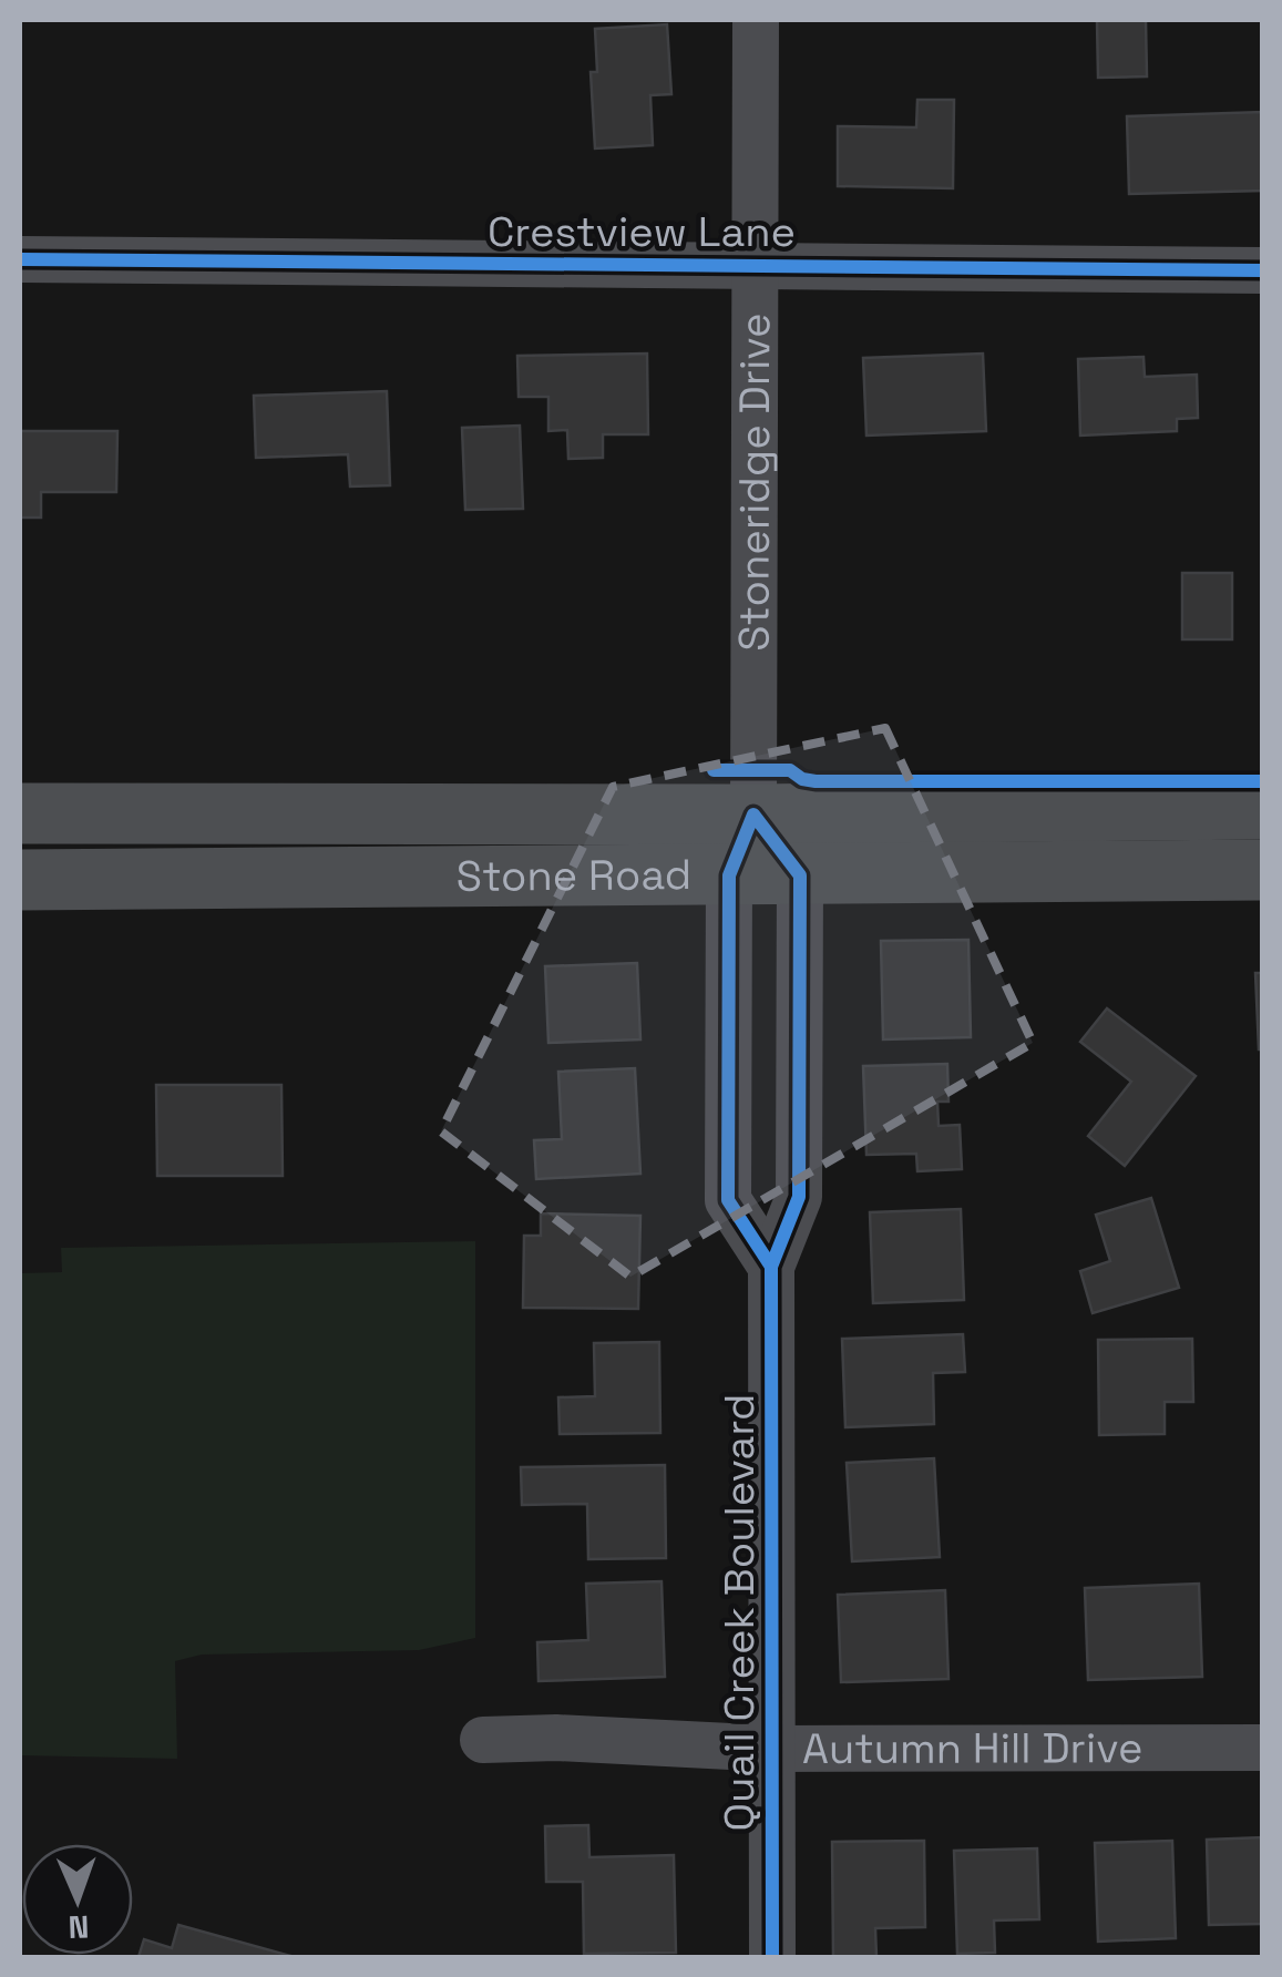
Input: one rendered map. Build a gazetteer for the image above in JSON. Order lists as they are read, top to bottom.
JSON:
{
  "streets": {
    "main road": ["Stone Road"],
    "street": [
      "Crestview Lane",
      "Stoneridge Drive",
      "Quail Creek Boulevard",
      "Autumn Hill Drive"
    ]
  },
  "crossings": [
    ["Crestview Lane", "Stoneridge Drive"],
    ["Stoneridge Drive", "Stone Road"],
    ["Stone Road", "Quail Creek Boulevard"],
    ["Quail Creek Boulevard", "Autumn Hill Drive"]
  ],
  "north": "bottom"
}
